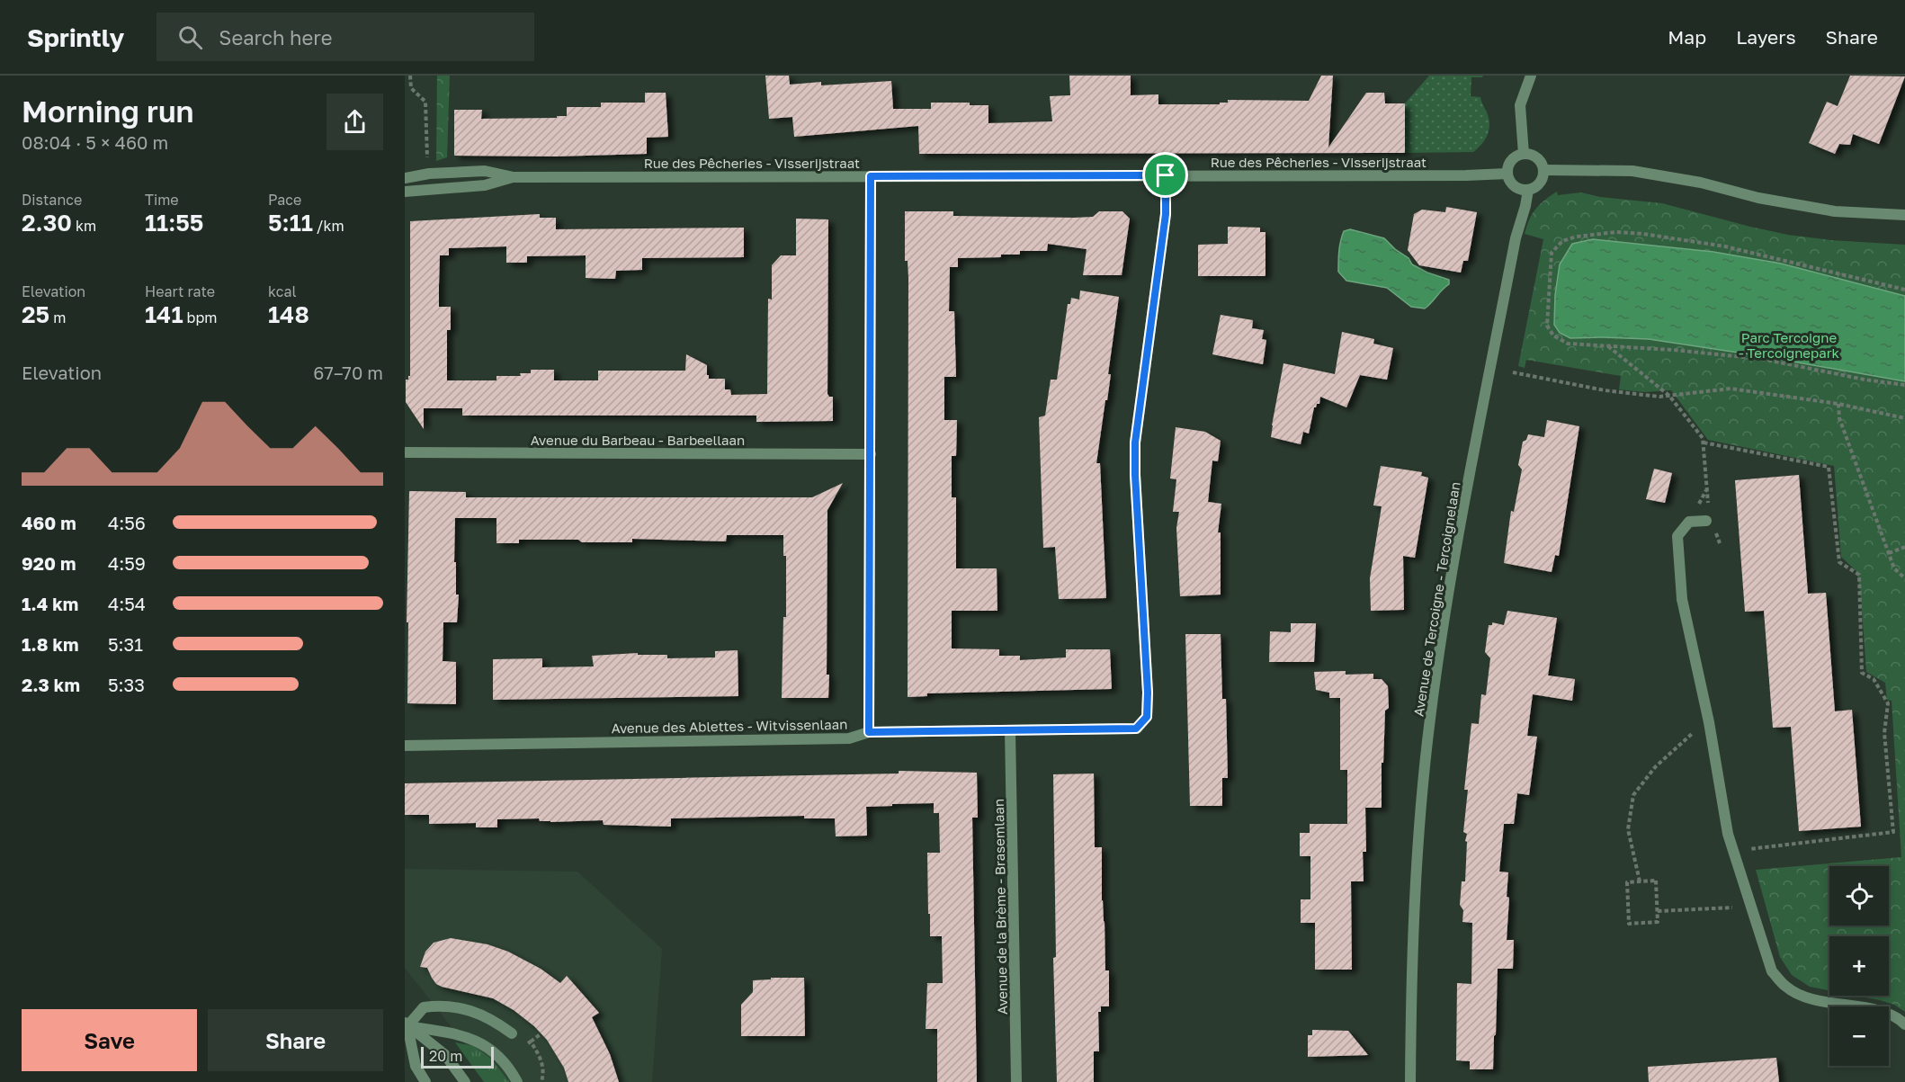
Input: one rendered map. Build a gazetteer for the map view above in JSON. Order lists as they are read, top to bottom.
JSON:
{
  "streets": {
    "street": [
      "Rue des Pêcheries - Visserijstraat",
      "Avenue du Barbeau - Barbeellaan",
      "Avenue de Tercoigne - Tercoignelaan",
      "Avenue des Ablettes - Witvissenlaan",
      "Avenue de la Brème - Brasemlaan"
    ]
  },
  "crossings": [
    ["Rue des Pêcheries - Visserijstraat", "Avenue de Tercoigne - Tercoignelaan"],
    ["Rue des Pêcheries - Visserijstraat", "Avenue des Ablettes - Witvissenlaan"],
    ["Avenue des Ablettes - Witvissenlaan", "Avenue de la Brème - Brasemlaan"]
  ],
  "parks": ["Parc Tercoigne - Tercoignepark"],
  "scale_bar": "20 m",
  "page": {
    "header": "Sprintly",
    "search": "Search here",
    "nav": ["Map", "Layers", "Share"],
    "heading": ["Morning run", "08:04 · 5 × 460 m"],
    "stats": [
      ["Distance", "2.30 km"],
      ["Time", "11:55"],
      ["Pace", "5:11 /km"],
      ["Elevation", "25 m"],
      ["Heart rate", "141 bpm"],
      ["kcal", "148"]
    ],
    "chart": ["Elevation", "67–70 m"],
    "list": [
      {
        "name": "460 m",
        "note": "4:56"
      },
      {
        "name": "920 m",
        "note": "4:59"
      },
      {
        "name": "1.4 km",
        "note": "4:54"
      },
      {
        "name": "1.8 km",
        "note": "5:31"
      },
      {
        "name": "2.3 km",
        "note": "5:33"
      }
    ],
    "map_buttons": ["+", "−"],
    "buttons": ["Save", "Share"],
    "scale": "20 m"
  }
}
